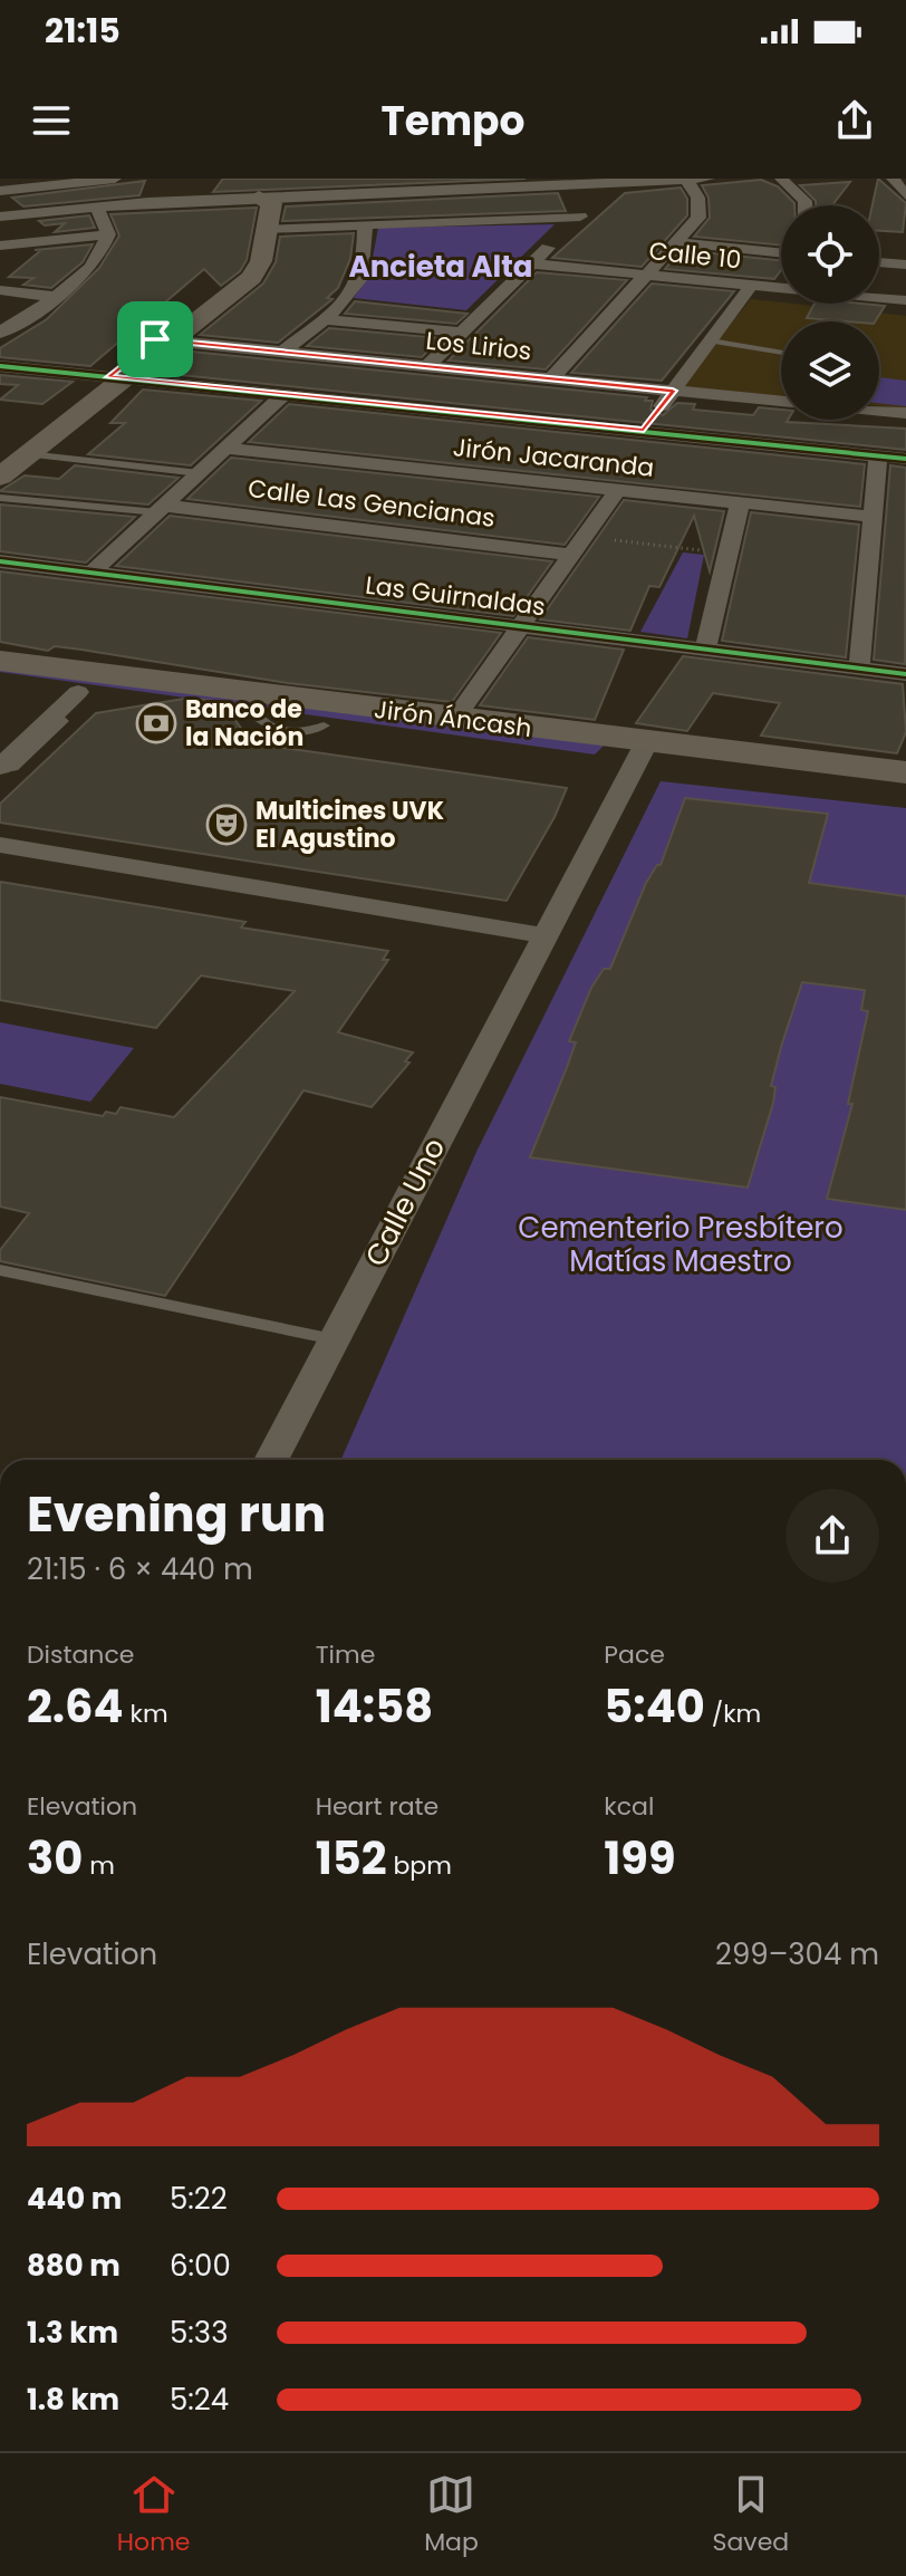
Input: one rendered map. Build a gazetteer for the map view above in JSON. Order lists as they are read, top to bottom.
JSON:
{
  "streets": {
    "street": [
      "Calle 10",
      "Los Lirios",
      "Jirón Jacaranda",
      "Calle Las Gencianas",
      "Las Guirnaldas",
      "Jirón Áncash",
      "Calle Uno"
    ]
  },
  "crossings": [
    ["Jirón Áncash", "Calle Uno"]
  ],
  "districts": ["Ancieta Alta"],
  "parks": ["Cementerio Presbítero Matías Maestro"],
  "places": {
    "bank": ["Banco de la Nación"],
    "theatre": ["Multicines UVK El Agustino"]
  },
  "page": {
    "status": "21:15",
    "header": "Tempo",
    "heading": ["Evening run", "21:15 · 6 × 440 m"],
    "stats": [
      ["Distance", "2.64 km"],
      ["Time", "14:58"],
      ["Pace", "5:40 /km"],
      ["Elevation", "30 m"],
      ["Heart rate", "152 bpm"],
      ["kcal", "199"]
    ],
    "chart": ["Elevation", "299–304 m"],
    "list": [
      {
        "name": "440 m",
        "note": "5:22"
      },
      {
        "name": "880 m",
        "note": "6:00"
      },
      {
        "name": "1.3 km",
        "note": "5:33"
      },
      {
        "name": "1.8 km",
        "note": "5:24"
      }
    ],
    "tabs": ["Home", "Map", "Saved"]
  }
}
